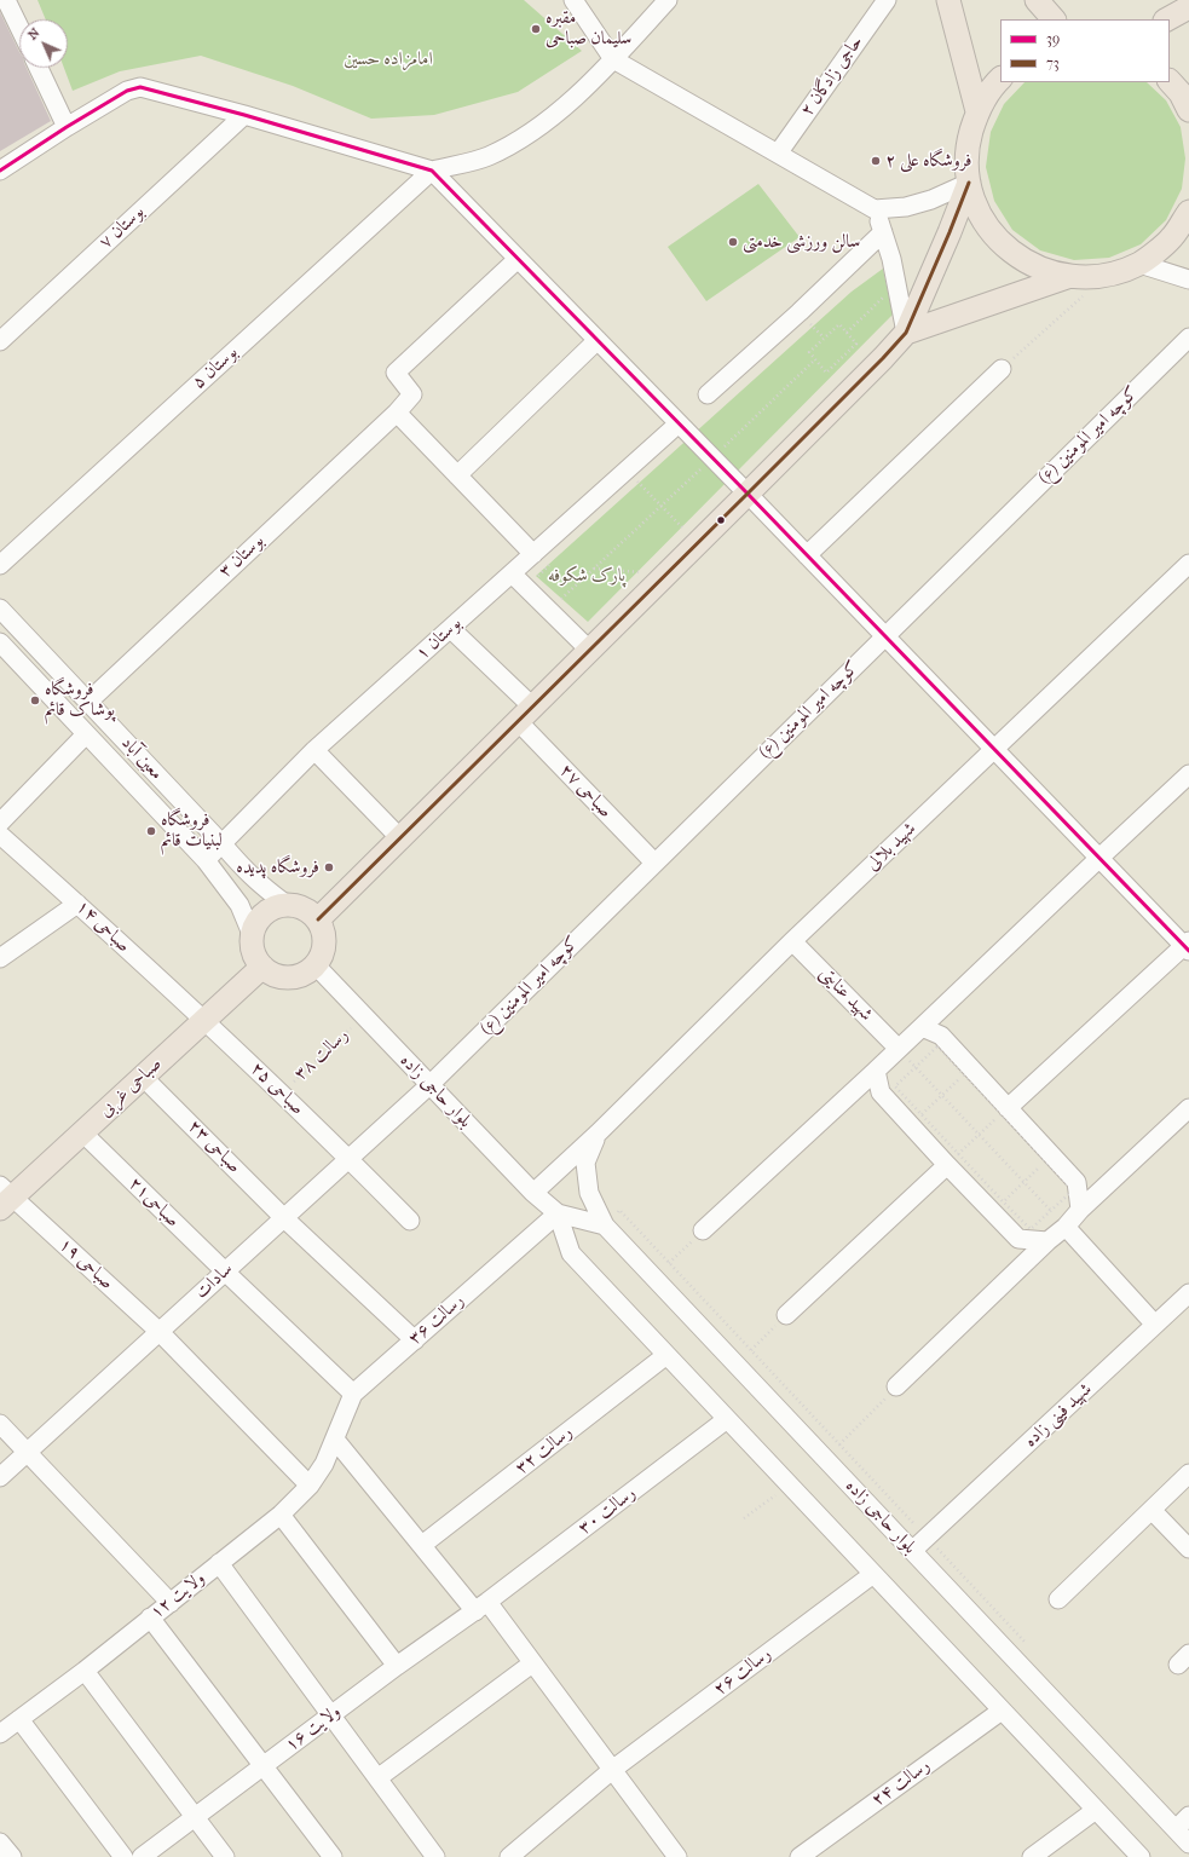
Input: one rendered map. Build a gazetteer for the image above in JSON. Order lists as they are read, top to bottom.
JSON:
{
  "streets": {
    "main road": ["صباحی غربی"],
    "street": [
      "حاجی زادگان ۲",
      "بوستان ۷",
      "بوستان ۵",
      "کوچه امیر المومنین (ع)",
      "بوستان ۳",
      "بوستان ۱",
      "معین آباد",
      "صباحی ۲۷",
      "شهید بلالی",
      "صباحی ۱۴",
      "شهید عنایتی",
      "صباحی ۲۵",
      "بلوار حاجی زاده",
      "صباحی ۲۳",
      "صباحی۲۱",
      "صباحی ۱۹",
      "سادات",
      "رسالت ۳۶",
      "شهید فینی زاده",
      "رسالت ۳۲",
      "رسالت ۳۰",
      "ولایت ۱۲",
      "رسالت ۲۶",
      "ولایت ۱۶",
      "رسالت ۲۴"
    ],
    "path": ["رسالت ۳۸"]
  },
  "crossings": [
    ["کوچه امیر المومنین (ع)", "صباحی ۲۷"],
    ["کوچه امیر المومنین (ع)", "بلوار حاجی زاده"],
    ["کوچه امیر المومنین (ع)", "سادات"],
    ["بوستان ۳", "معین آباد"],
    ["بوستان ۱", "معین آباد"],
    ["بوستان ۱", "صباحی ۲۷"],
    ["معین آباد", "صباحی غربی"],
    ["معین آباد", "بلوار حاجی زاده"],
    ["شهید بلالی", "شهید عنایتی"],
    ["شهید بلالی", "بلوار حاجی زاده"],
    ["صباحی ۱۴", "صباحی غربی"],
    ["صباحی ۱۴", "صباحی ۲۵"],
    ["رسالت ۳۸", "صباحی ۲۵"],
    ["رسالت ۳۸", "بلوار حاجی زاده"],
    ["صباحی غربی", "صباحی ۲۵"],
    ["صباحی غربی", "بلوار حاجی زاده"],
    ["صباحی غربی", "صباحی ۲۳"],
    ["صباحی غربی", "صباحی۲۱"],
    ["صباحی غربی", "صباحی ۱۹"],
    ["صباحی ۲۵", "سادات"],
    ["بلوار حاجی زاده", "سادات"],
    ["بلوار حاجی زاده", "رسالت ۳۶"],
    ["بلوار حاجی زاده", "شهید فینی زاده"],
    ["بلوار حاجی زاده", "رسالت ۳۲"],
    ["بلوار حاجی زاده", "رسالت ۳۰"],
    ["بلوار حاجی زاده", "رسالت ۲۶"],
    ["بلوار حاجی زاده", "رسالت ۲۴"],
    ["صباحی ۲۳", "سادات"],
    ["صباحی ۲۳", "رسالت ۳۶"],
    ["صباحی۲۱", "سادات"],
    ["صباحی۲۱", "رسالت ۳۶"],
    ["صباحی ۱۹", "سادات"],
    ["صباحی ۱۹", "ولایت ۱۲"],
    ["رسالت ۳۶", "ولایت ۱۲"],
    ["رسالت ۳۰", "ولایت ۱۶"]
  ],
  "parks": ["امامزاده حسین", "پارک شکوفه"],
  "places": [
    "مقبره سلیمان صباحی",
    "فروشگاه علی ۲",
    "سالن ورزشی خدمتی",
    "فروشگاه پوشاک قائم",
    "فروشگاه لبنیات قائم",
    "فروشگاه پدیده"
  ],
  "lines": ["transit line 39", "transit line 73"],
  "legend": ["39", "73"],
  "north": "top left"
}
